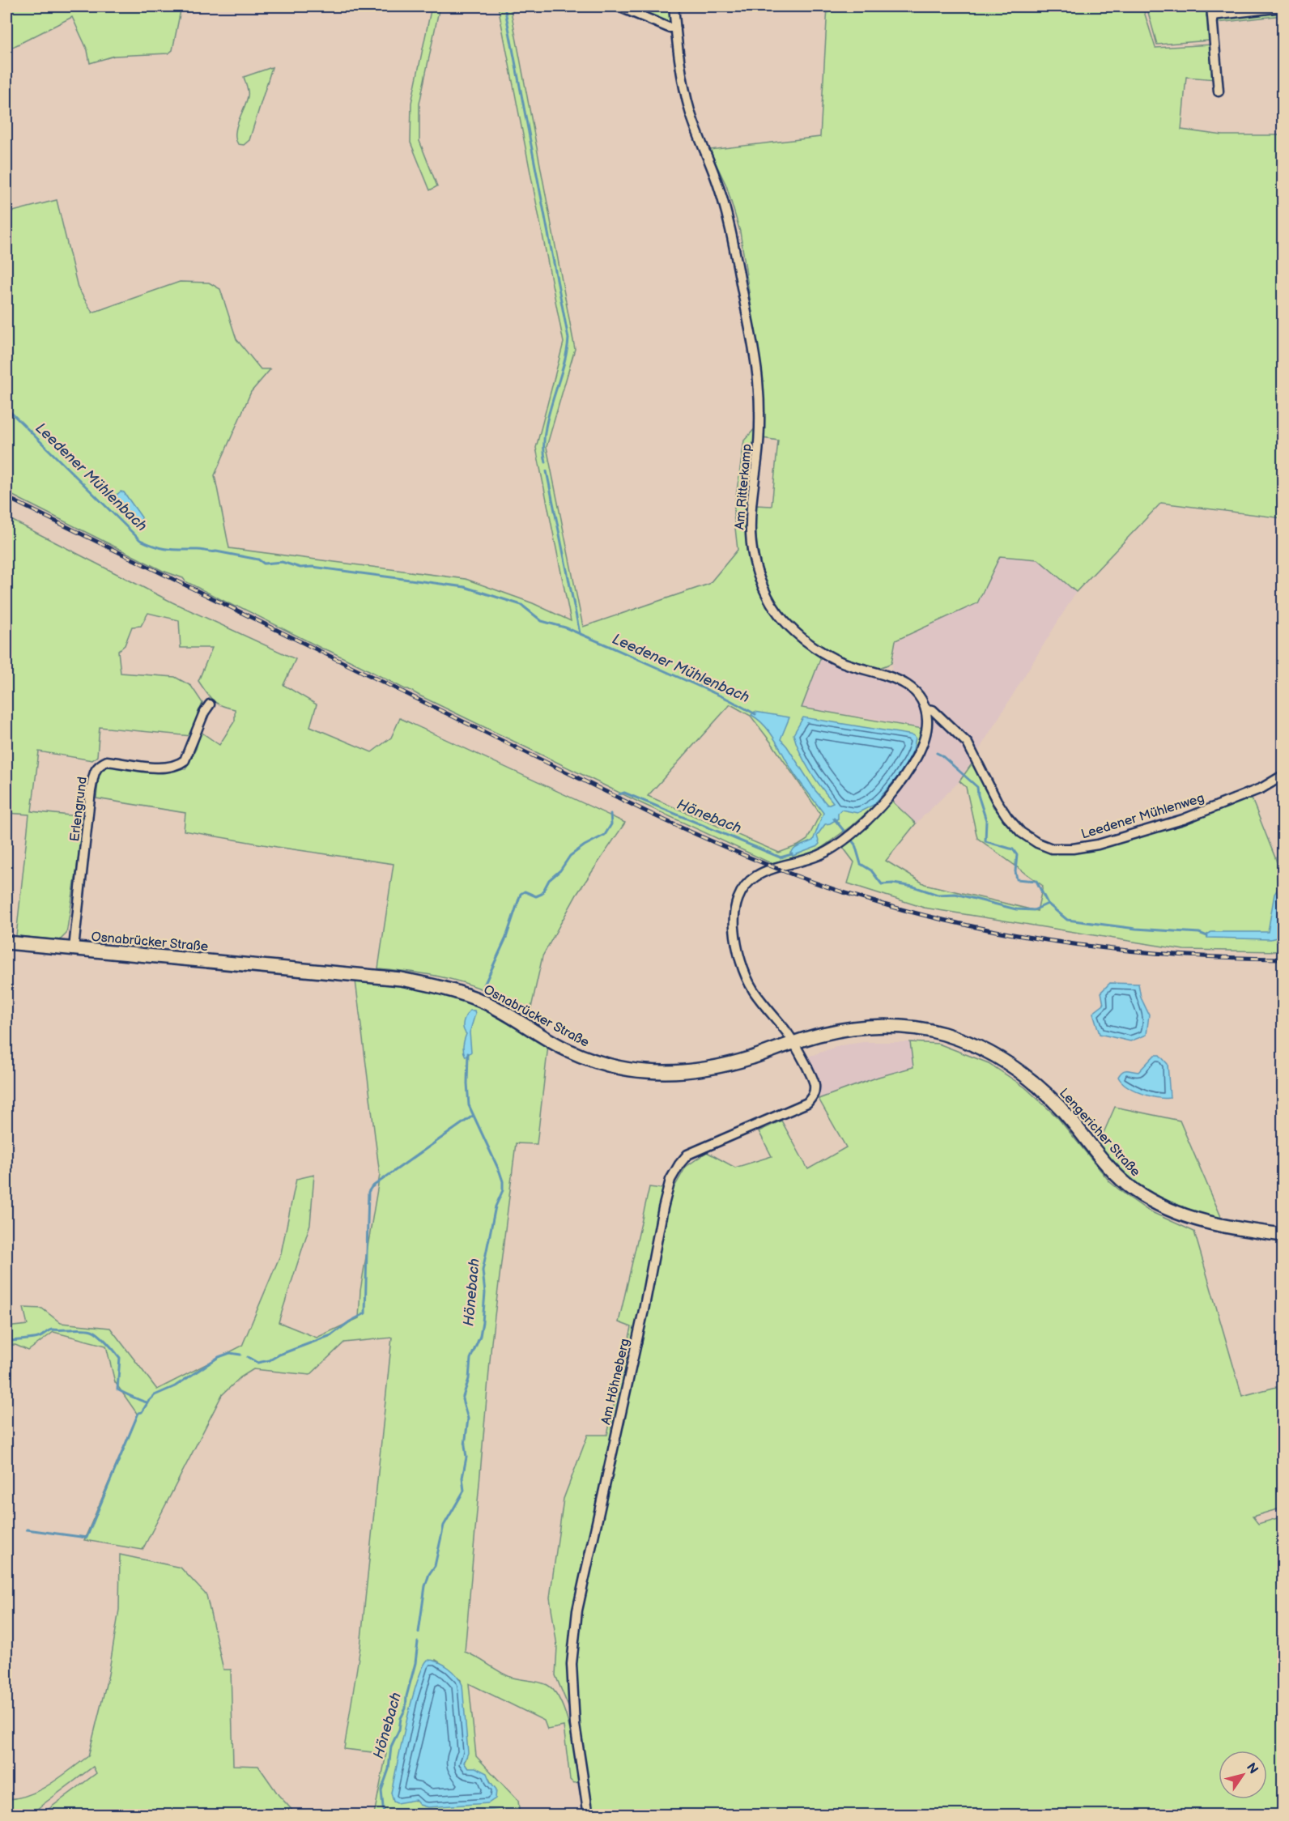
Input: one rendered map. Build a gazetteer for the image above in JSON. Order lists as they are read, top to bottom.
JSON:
{
  "streets": {
    "main road": ["Osnabrücker Straße", "Lengericher Straße"],
    "street": [
      "Am Ritterkamp",
      "Erlengrund",
      "Leedener Mühlenweg",
      "Am Höhneberg"
    ]
  },
  "crossings": [
    ["Am Ritterkamp", "Leedener Mühlenweg"],
    ["Erlengrund", "Osnabrücker Straße"],
    ["Osnabrücker Straße", "Lengericher Straße"],
    ["Osnabrücker Straße", "Am Höhneberg"]
  ],
  "water": ["Leedener Mühlenbach", "Hönebach"],
  "north": "top right"
}
